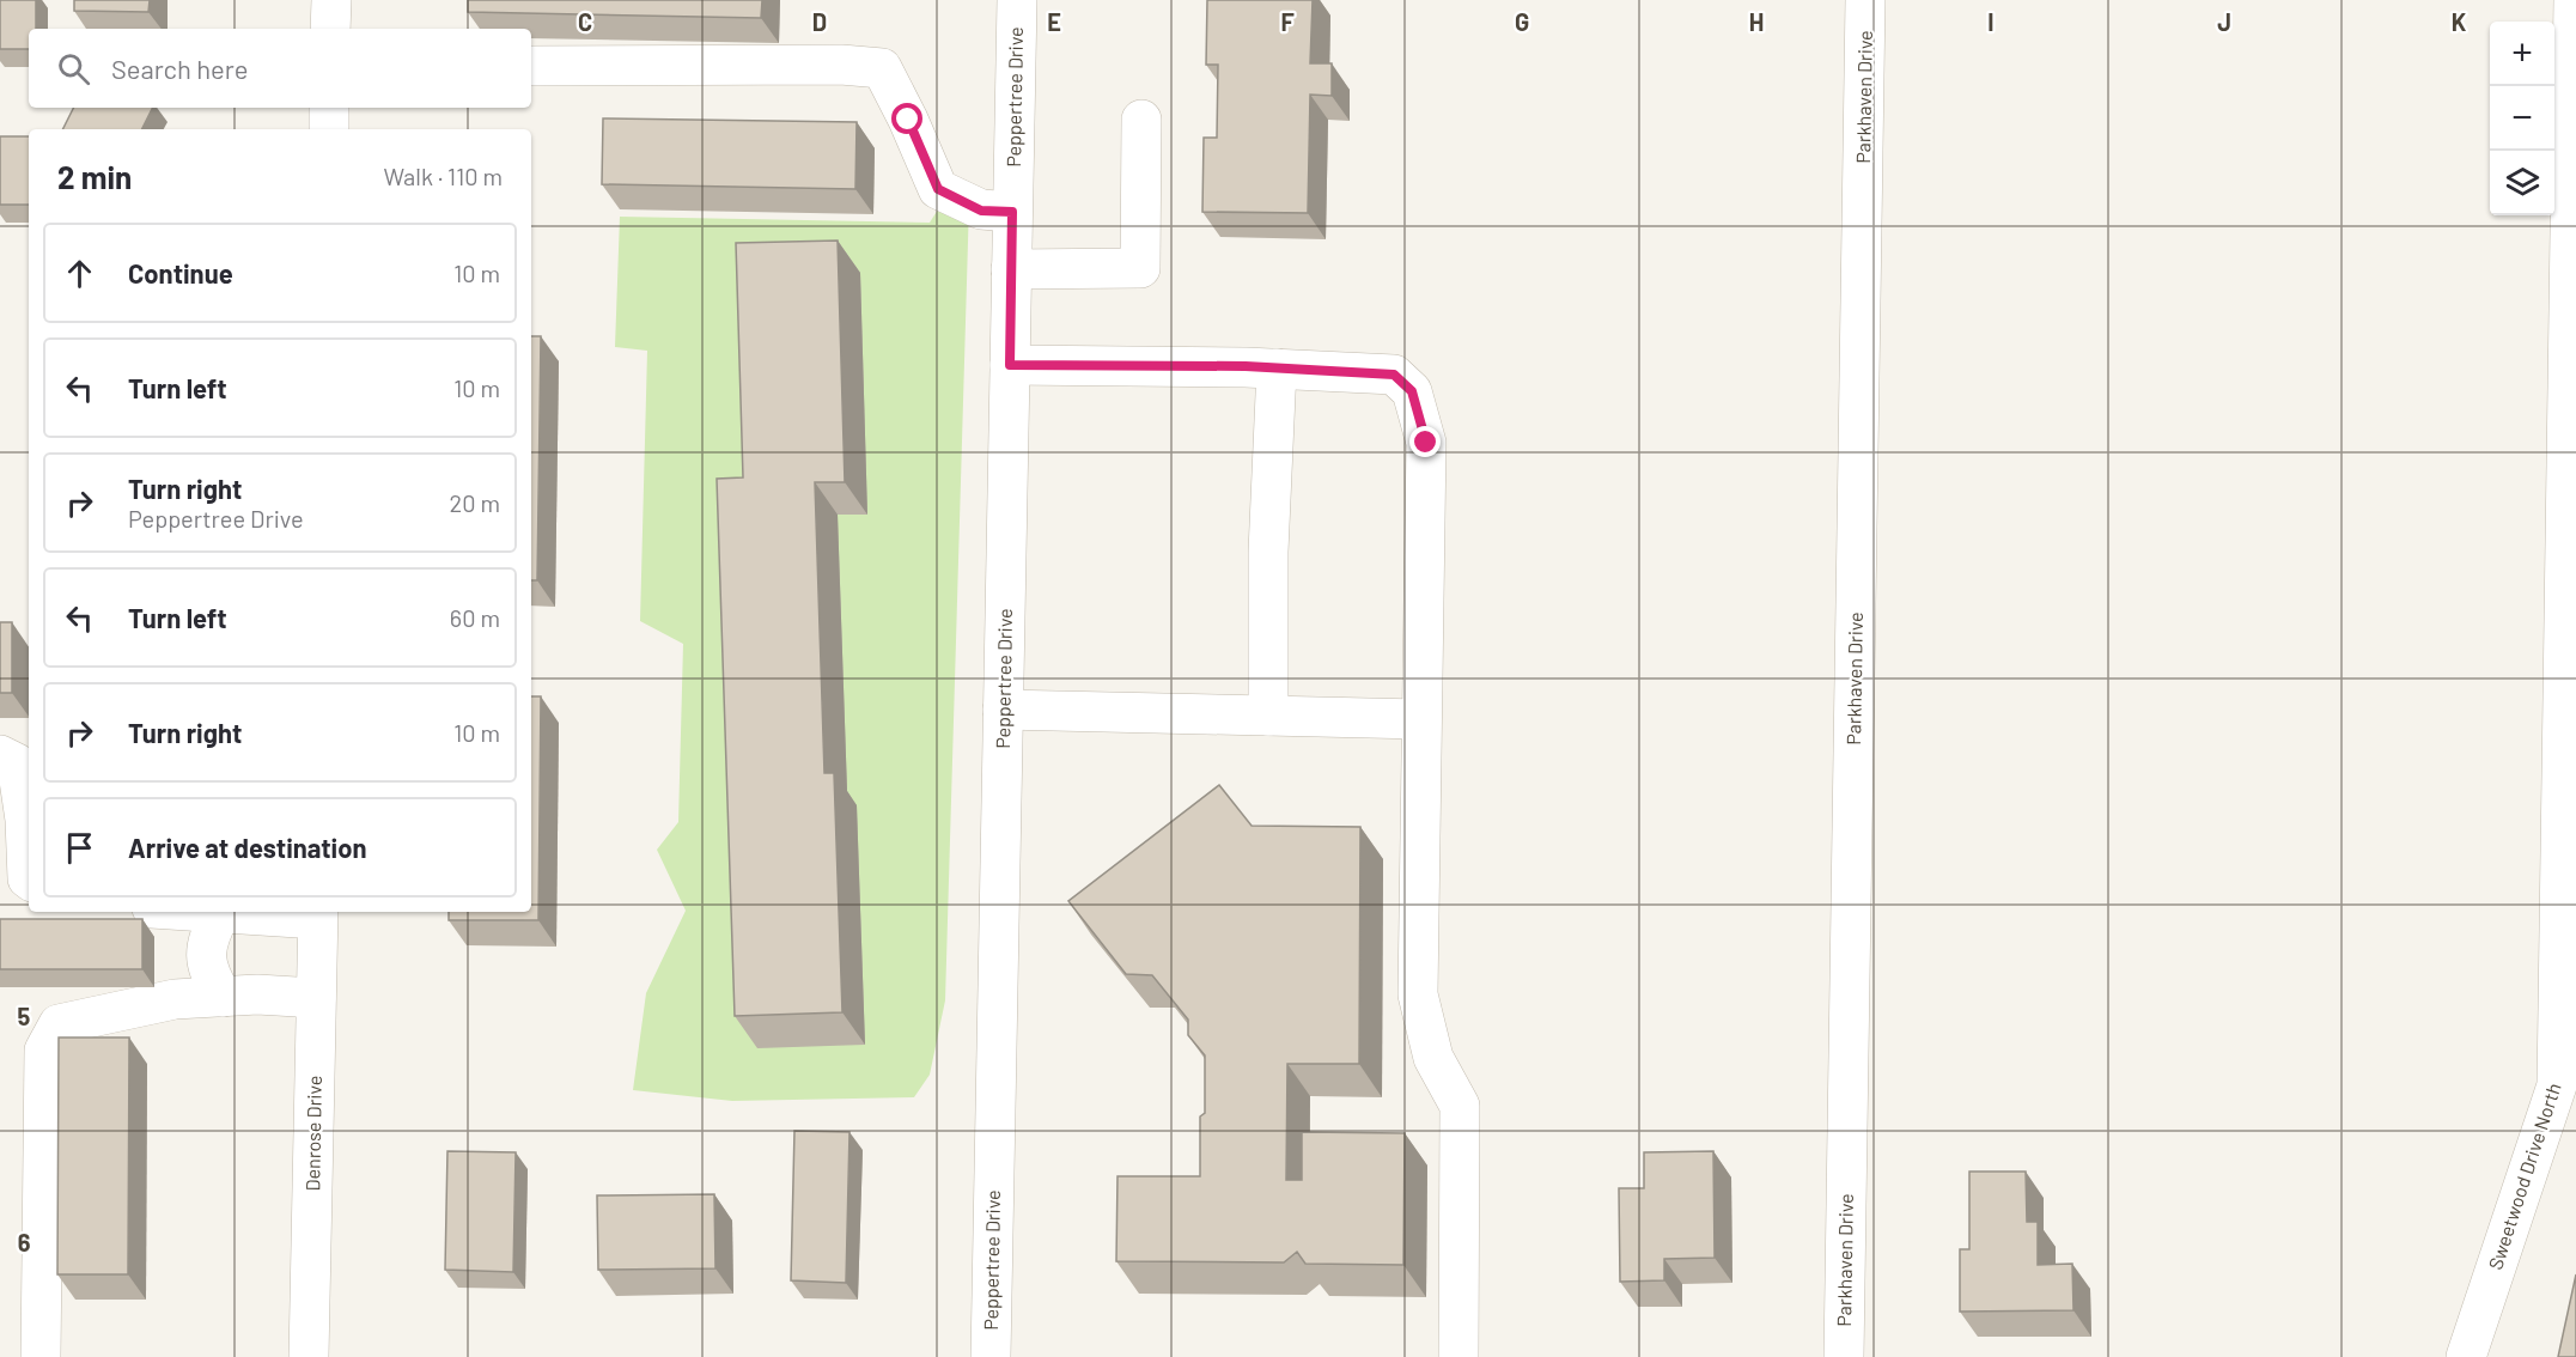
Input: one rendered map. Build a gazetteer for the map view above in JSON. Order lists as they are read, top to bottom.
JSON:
{
  "streets": {
    "street": [
      "Peppertree Drive",
      "Parkhaven Drive",
      "Denrose Drive",
      "Sweetwood Drive North"
    ]
  },
  "page": {
    "map_buttons": ["+", "−"],
    "search": "Search here",
    "heading": ["2 min", "Walk · 110 m"],
    "list": [
      ["Continue", "10 m"],
      ["Turn left", "10 m"],
      ["Turn right", "Peppertree Drive", "20 m"],
      ["Turn left", "60 m"],
      ["Turn right", "10 m"],
      "Arrive at destination"
    ]
  },
  "grid": {
    "columns": [
      "C",
      "D",
      "E",
      "F",
      "G",
      "H",
      "I",
      "J",
      "K"
    ],
    "rows": ["5", "6"]
  }
}
